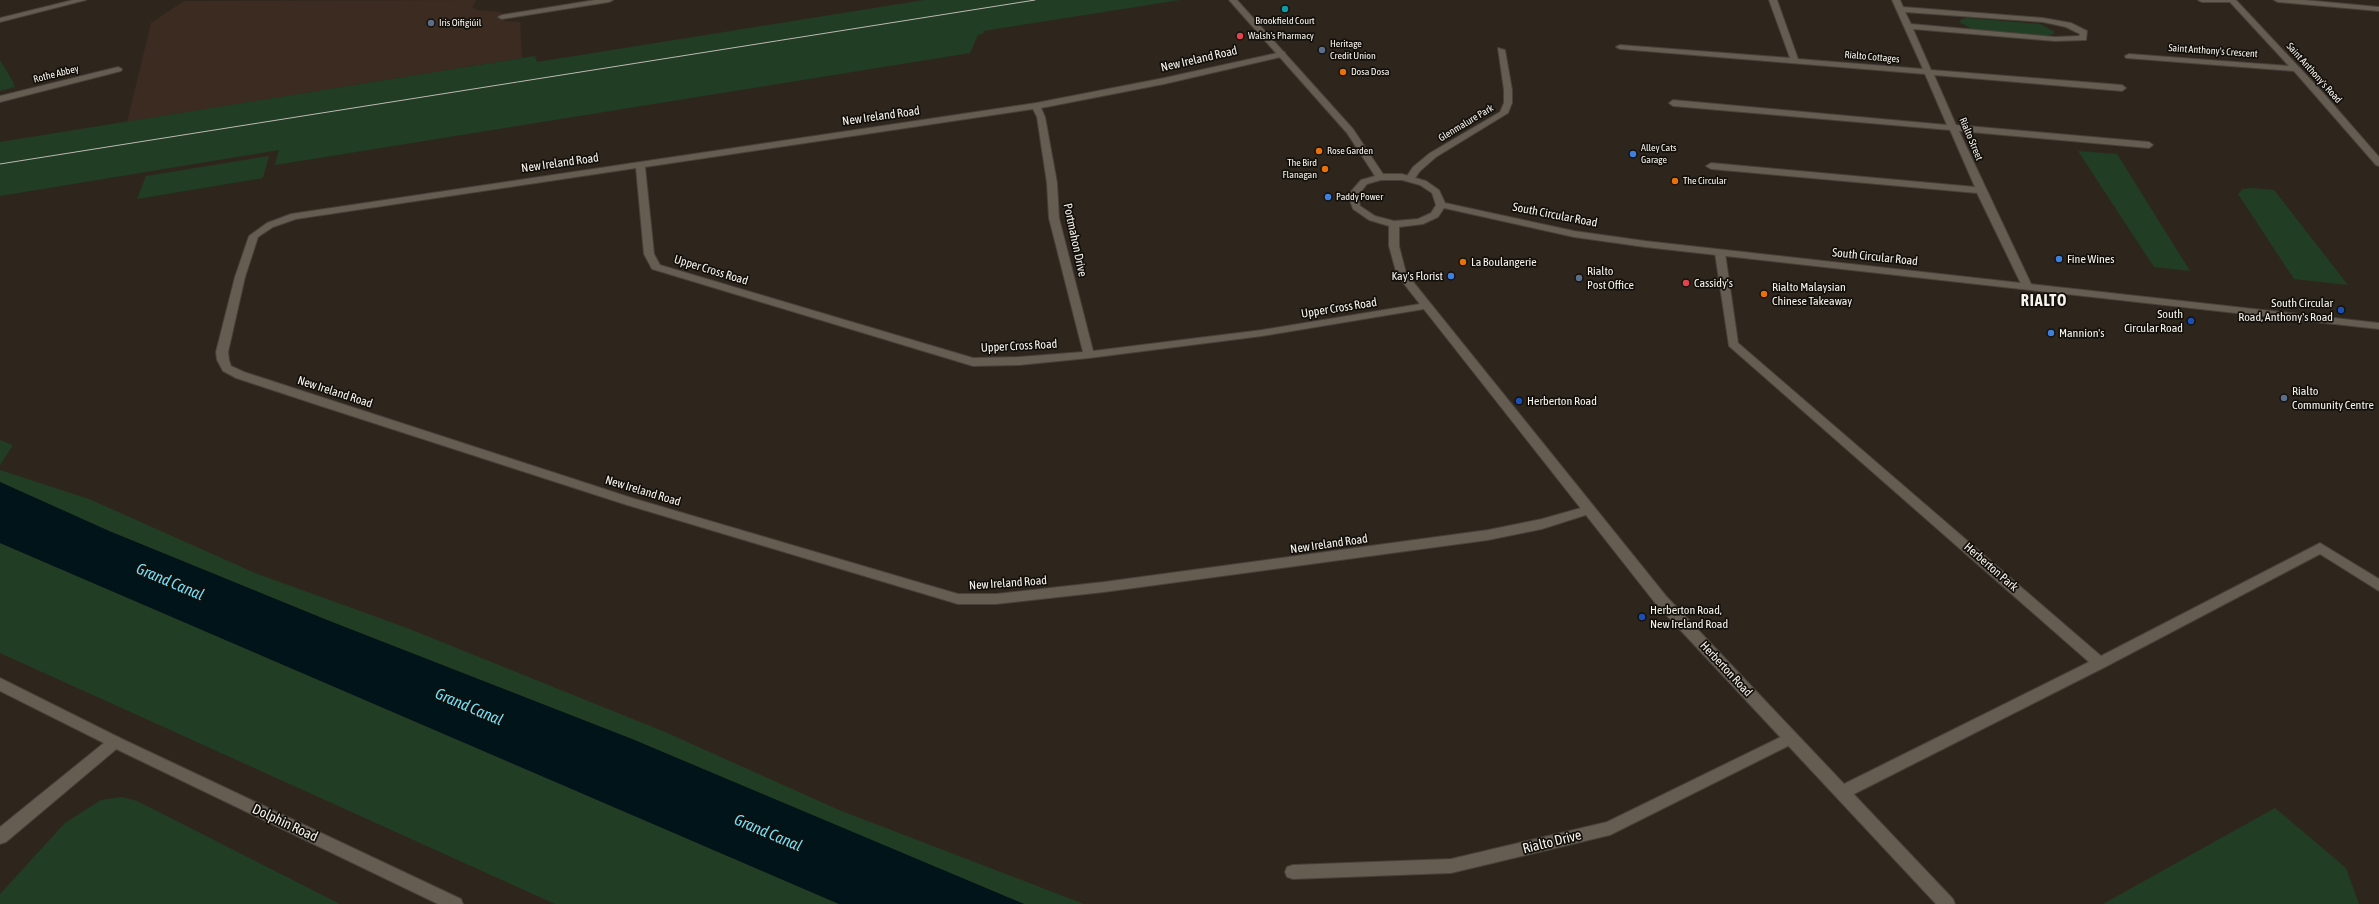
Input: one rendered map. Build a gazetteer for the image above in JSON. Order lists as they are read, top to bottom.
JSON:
{
  "streets": {
    "street": [
      "Saint Anthony's Crescent",
      "Rialto Cottages",
      "New Ireland Road",
      "Saint Anthony's Road",
      "Rothe Abbey",
      "Glenmalure Park",
      "Rialto Street",
      "South Circular Road",
      "Portmahon Drive",
      "Upper Cross Road",
      "Herberton Park",
      "Herberton Road",
      "Dolphin Road",
      "Rialto Drive"
    ]
  },
  "crossings": [
    ["Saint Anthony's Crescent", "Saint Anthony's Road"],
    ["Rialto Cottages", "Rialto Street"],
    ["New Ireland Road", "Portmahon Drive"],
    ["New Ireland Road", "Upper Cross Road"],
    ["New Ireland Road", "Herberton Road"],
    ["Rialto Street", "South Circular Road"],
    ["South Circular Road", "Herberton Park"],
    ["Portmahon Drive", "Upper Cross Road"],
    ["Upper Cross Road", "Herberton Road"],
    ["Herberton Road", "Rialto Drive"]
  ],
  "districts": ["RIALTO"],
  "water": ["Grand Canal"],
  "places": [
    "Brookfield Court",
    "Iris Oifigiúil",
    "Walsh's Pharmacy",
    "Heritage Credit Union",
    "Dosa Dosa",
    "Rose Garden",
    "Alley Cats Garage",
    "The Bird Flanagan",
    "The Circular",
    "Paddy Power",
    "Fine Wines",
    "La Boulangerie",
    "Kay's Florist",
    "Rialto Post Office",
    "Cassidy's",
    "Rialto Malaysian Chinese Takeaway",
    "South Circular Road, Anthony's Road",
    "South Circular Road",
    "Mannion's",
    "Rialto Community Centre",
    "Herberton Road",
    "Herberton Road, New Ireland Road"
  ]
}
